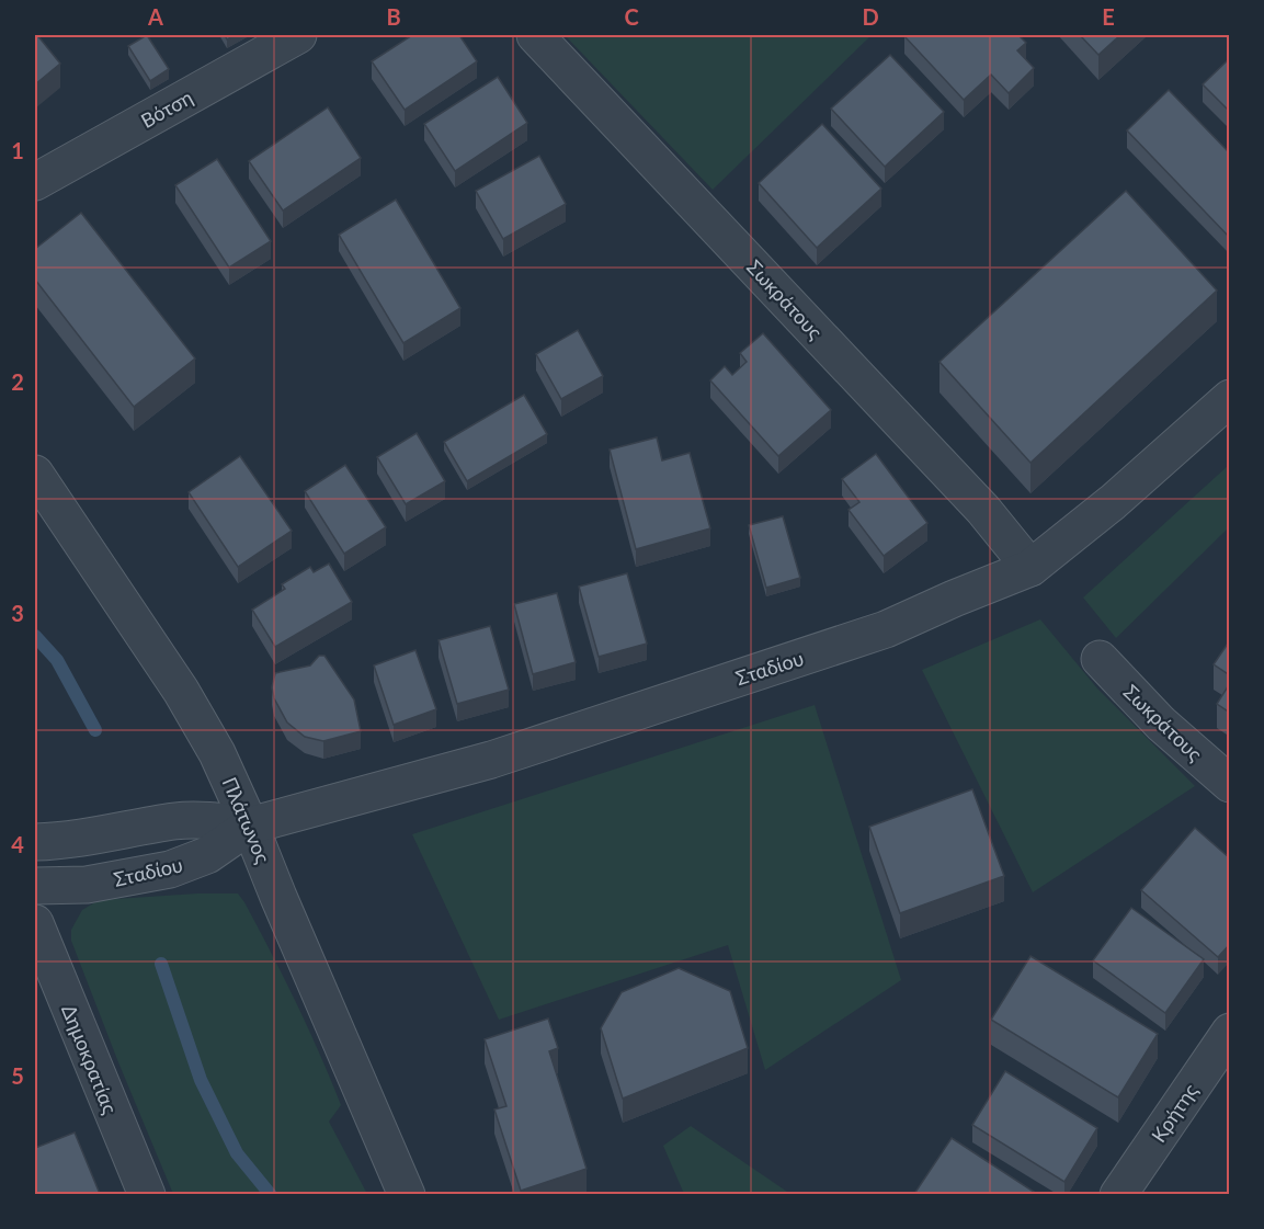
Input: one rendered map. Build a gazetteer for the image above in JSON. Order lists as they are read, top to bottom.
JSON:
{
  "streets": {
    "street": [
      "Βότση",
      "Σωκράτους",
      "Σταδίου",
      "Πλάτωνος",
      "Δημοκρατίας",
      "Κρήτης"
    ]
  },
  "crossings": [
    ["Σωκράτους", "Σταδίου"],
    ["Σταδίου", "Πλάτωνος"]
  ],
  "grid": {
    "columns": [
      "A",
      "B",
      "C",
      "D",
      "E"
    ],
    "rows": [
      "1",
      "2",
      "3",
      "4",
      "5"
    ]
  }
}
